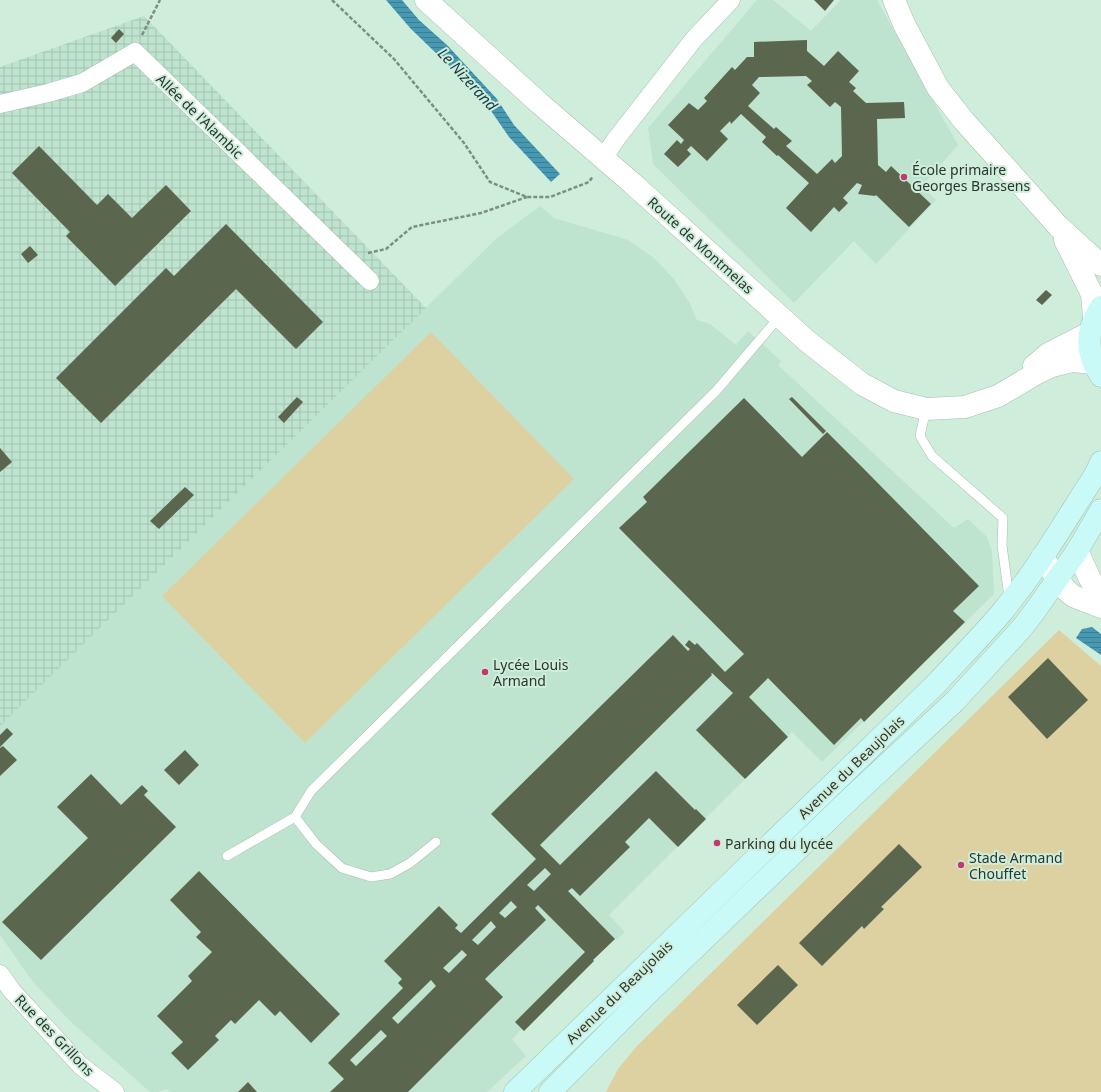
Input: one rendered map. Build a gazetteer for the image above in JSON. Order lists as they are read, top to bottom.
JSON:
{
  "streets": {
    "main road": ["Avenue du Beaujolais"],
    "street": ["Allée de l'Alambic", "Route de Montmelas", "Rue des Grillons"]
  },
  "water": ["Le Nizerand"],
  "places": [
    "École primaire Georges Brassens",
    "Lycée Louis Armand",
    "Parking du lycée",
    "Stade Armand Chouffet"
  ]
}
